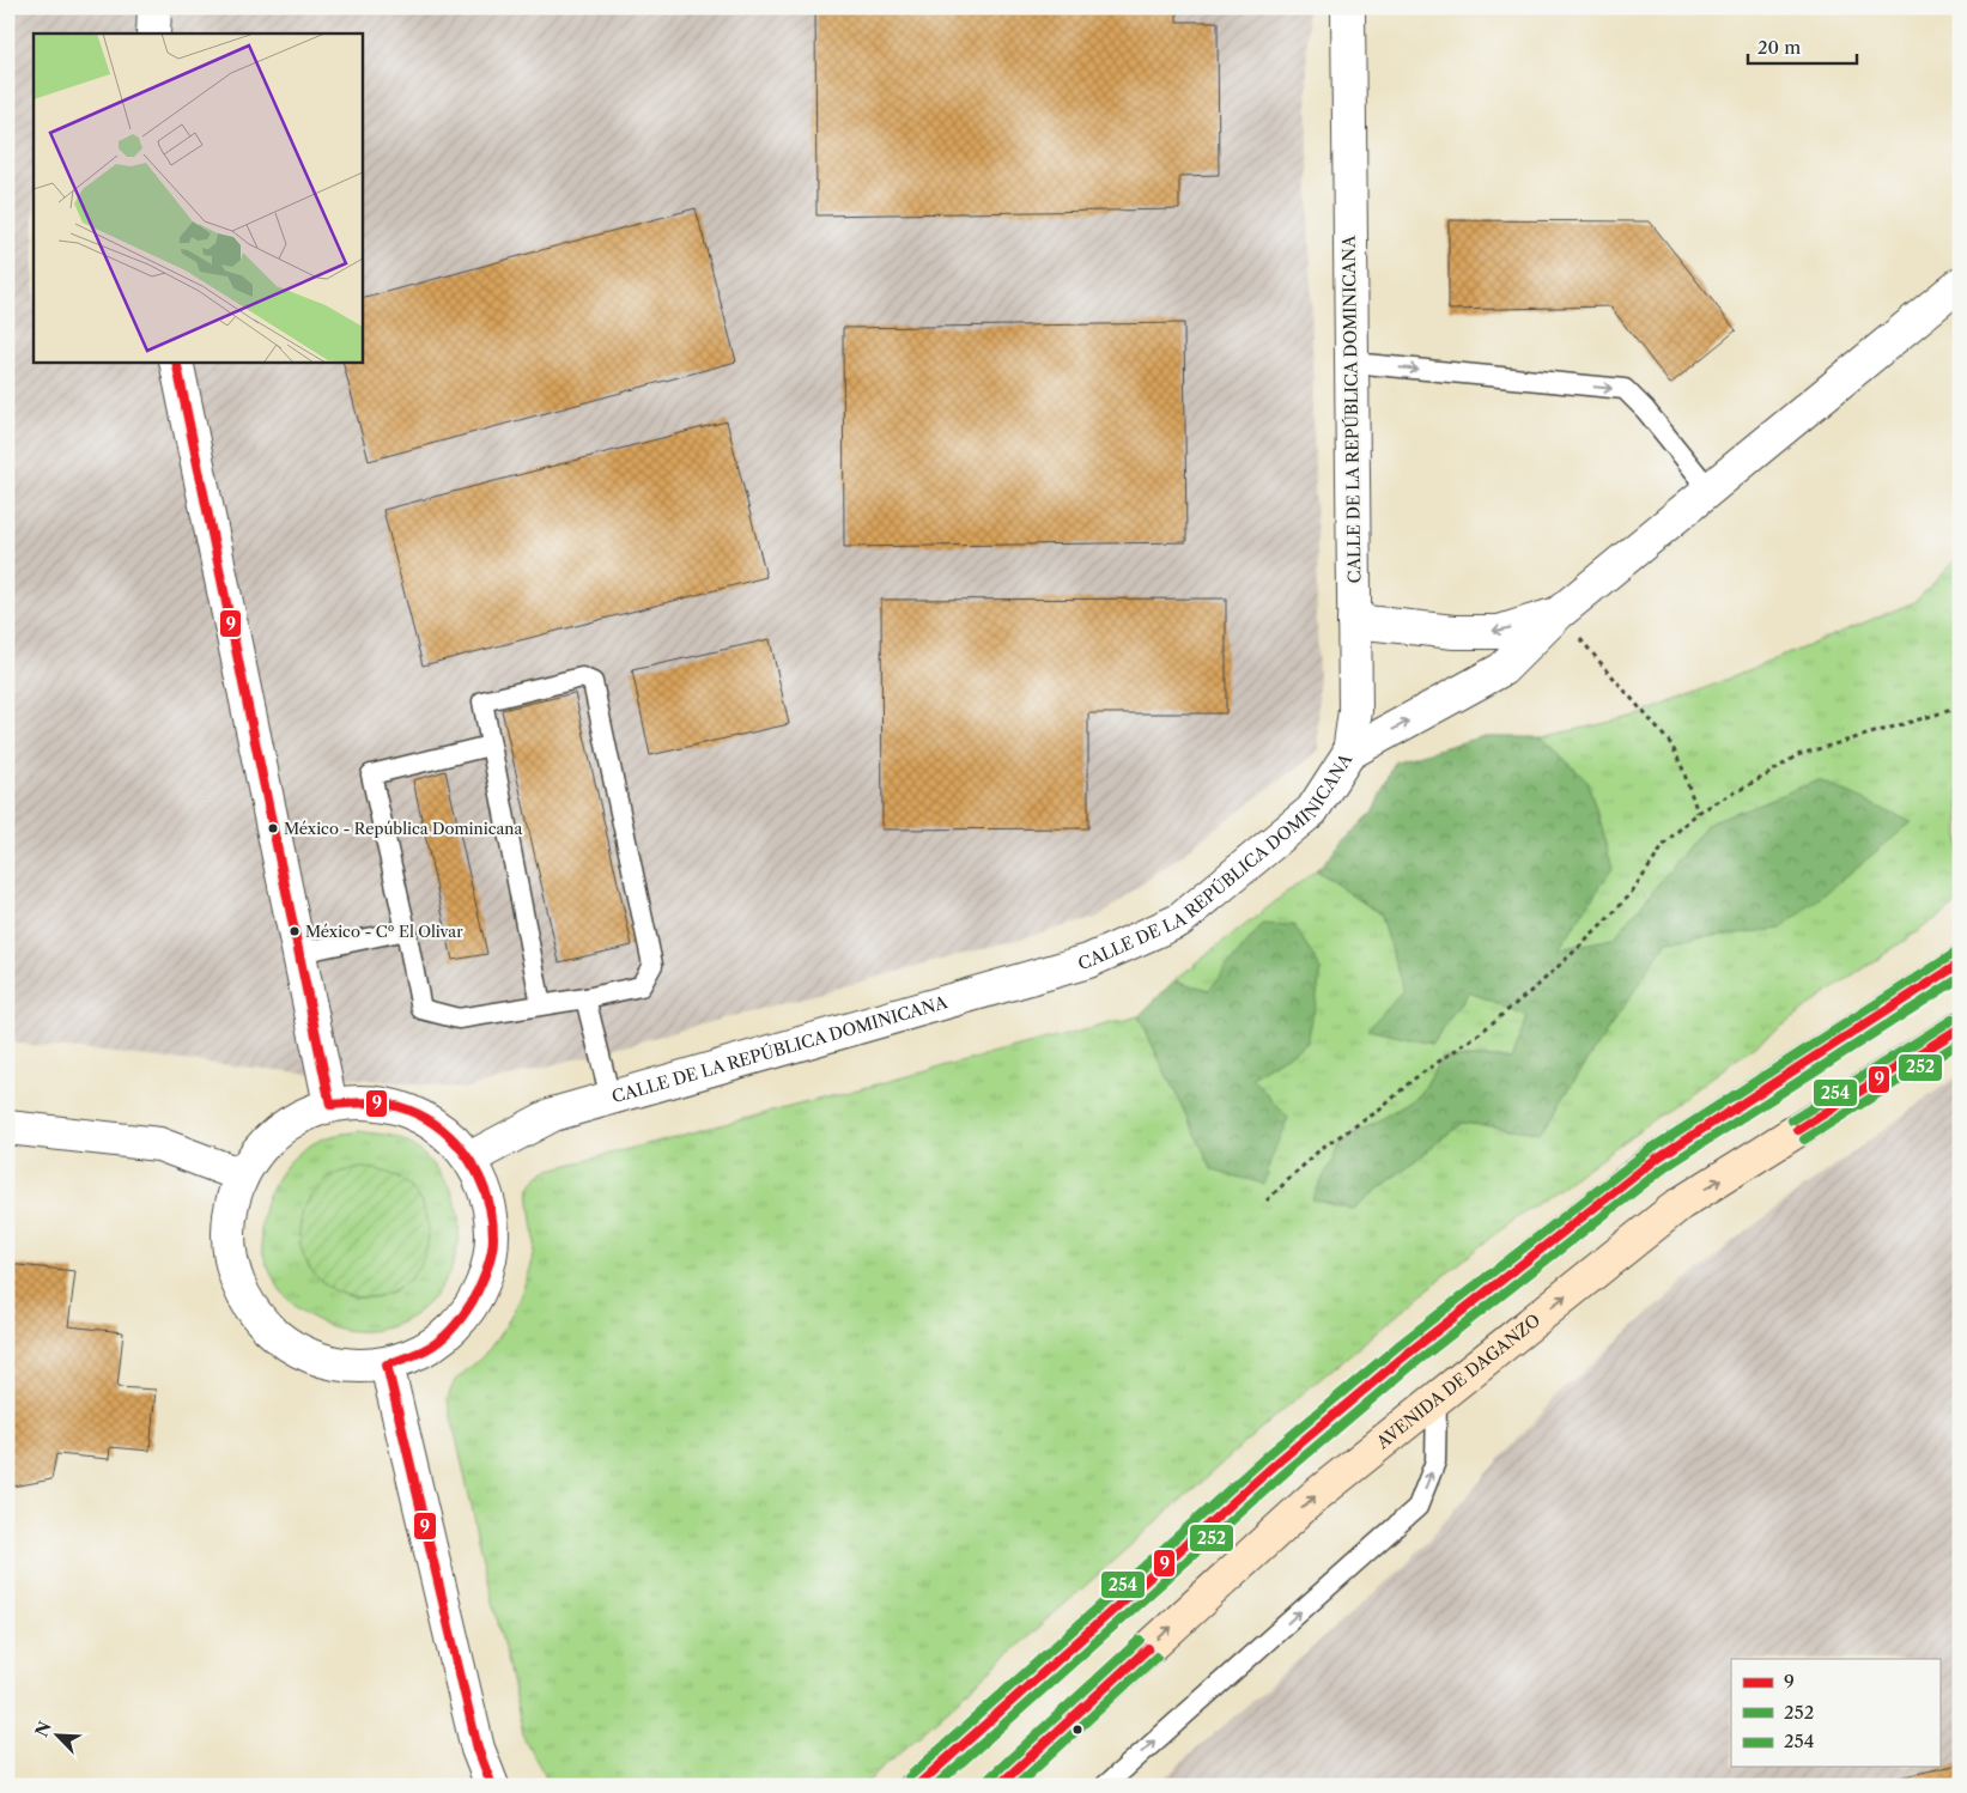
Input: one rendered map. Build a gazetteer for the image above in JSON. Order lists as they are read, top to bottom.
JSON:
{
  "streets": {
    "main road": ["AVENIDA DE DAGANZO"],
    "street": ["CALLE DE LA REPÚBLICA DOMINICANA"]
  },
  "places": ["México - República Dominicana", "México - Cº El Olivar"],
  "lines": ["transit line 9", "transit line 254", "transit line 252"],
  "legend": ["9", "252", "254"],
  "scale_bar": "20 m",
  "north": "top left"
}
